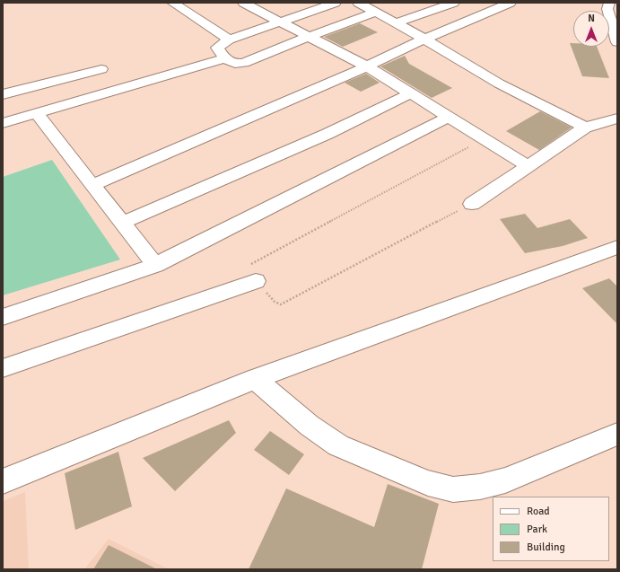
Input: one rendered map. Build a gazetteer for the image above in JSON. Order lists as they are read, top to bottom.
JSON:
{
  "legend": ["Road", "Park", "Building"],
  "north": "top"
}
